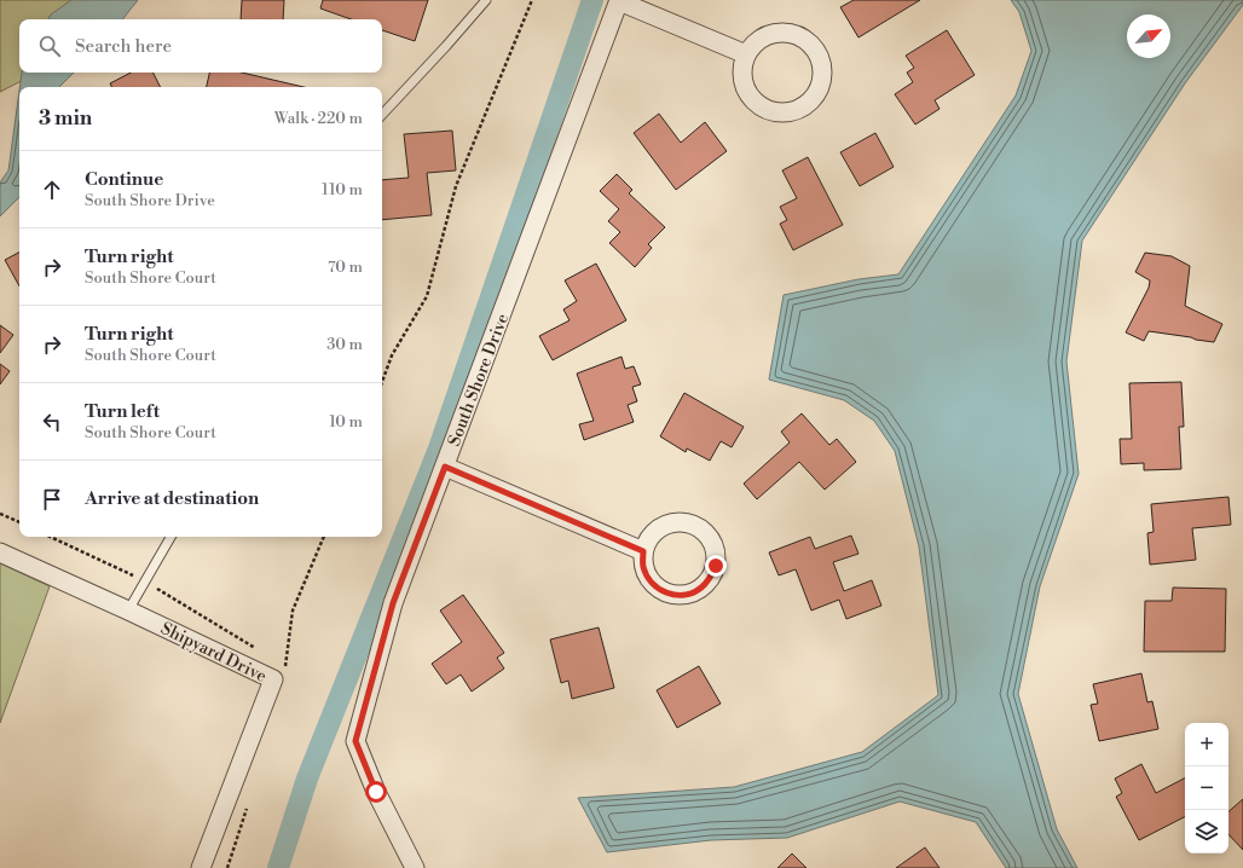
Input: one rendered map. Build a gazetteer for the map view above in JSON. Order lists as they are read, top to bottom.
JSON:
{
  "streets": {
    "street": ["South Shore Drive", "Shipyard Drive"]
  },
  "north": "top right",
  "page": {
    "search": "Search here",
    "heading": ["3 min", "Walk · 220 m"],
    "list": [
      ["Continue", "South Shore Drive", "110 m"],
      ["Turn right", "South Shore Court", "70 m"],
      ["Turn right", "South Shore Court", "30 m"],
      ["Turn left", "South Shore Court", "10 m"],
      "Arrive at destination"
    ],
    "map_buttons": ["+", "−"]
  }
}
